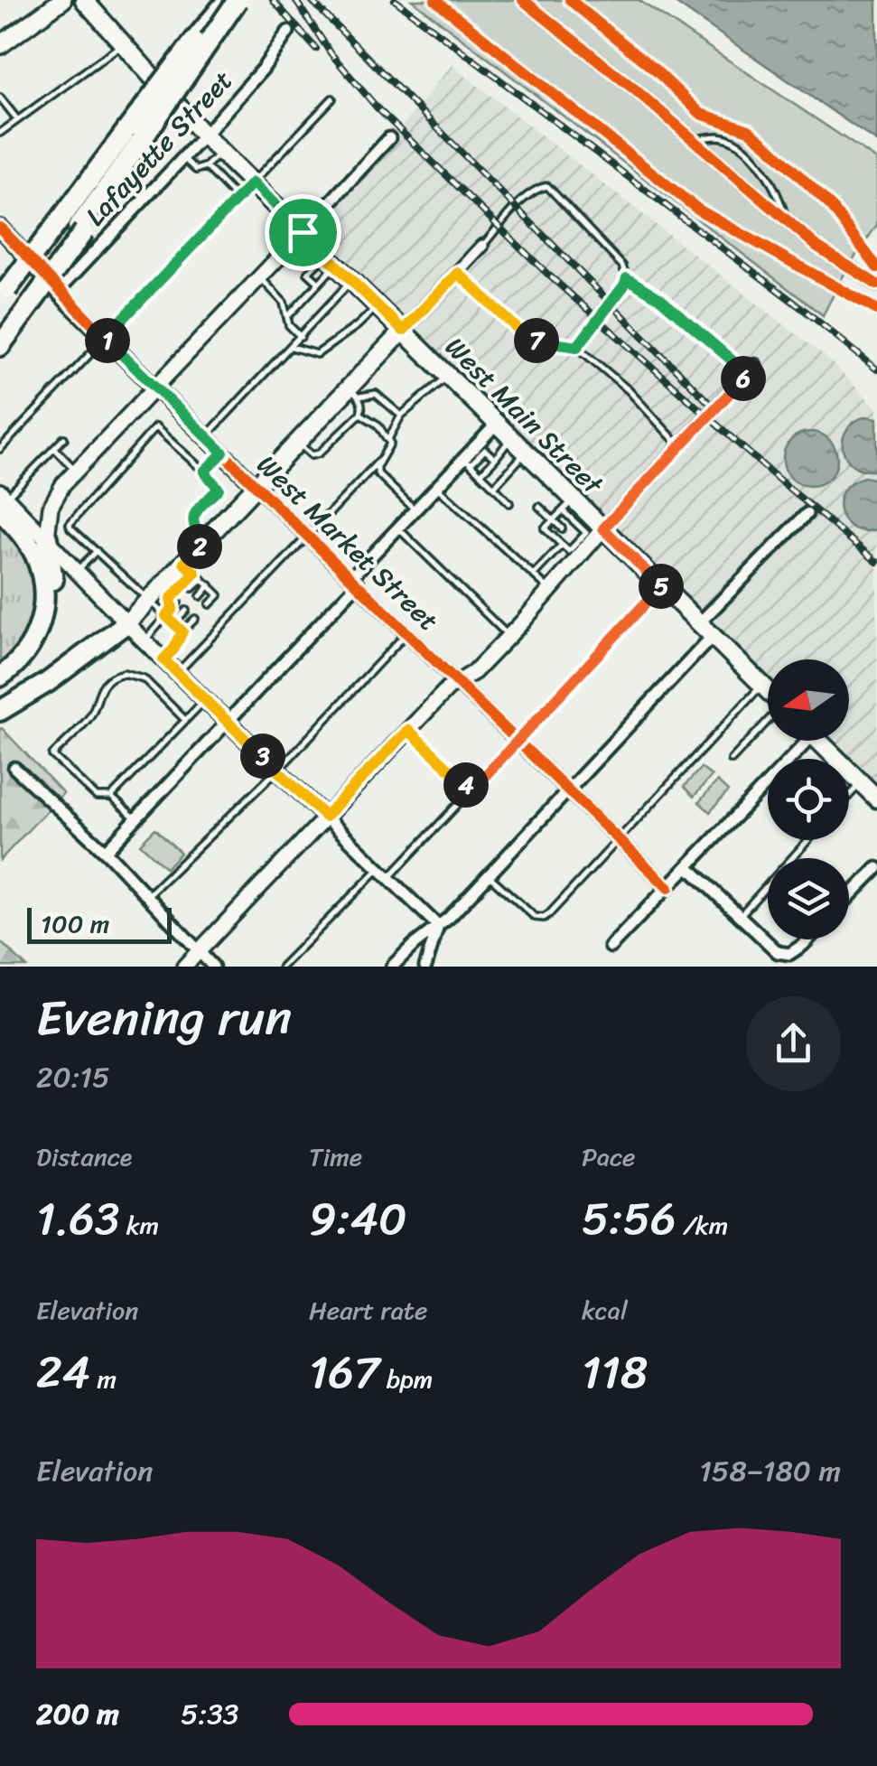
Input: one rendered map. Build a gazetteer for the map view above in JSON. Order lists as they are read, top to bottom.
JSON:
{
  "streets": {
    "main road": ["West Main Street"],
    "street": ["Lafayette Street", "West Market Street"]
  },
  "crossings": [
    ["Lafayette Street", "West Main Street"],
    ["Lafayette Street", "West Market Street"]
  ],
  "scale_bar": "100 m",
  "north": "left",
  "page": {
    "pins": [
      "1",
      "7",
      "6",
      "2",
      "5",
      "3",
      "4"
    ],
    "scale": "100 m",
    "heading": ["Evening run", "20:15"],
    "stats": [
      ["Distance", "1.63 km"],
      ["Time", "9:40"],
      ["Pace", "5:56 /km"],
      ["Elevation", "24 m"],
      ["Heart rate", "167 bpm"],
      ["kcal", "118"]
    ],
    "chart": ["Elevation", "158–180 m"],
    "list": [
      {
        "name": "200 m",
        "note": "5:33"
      }
    ]
  }
}
